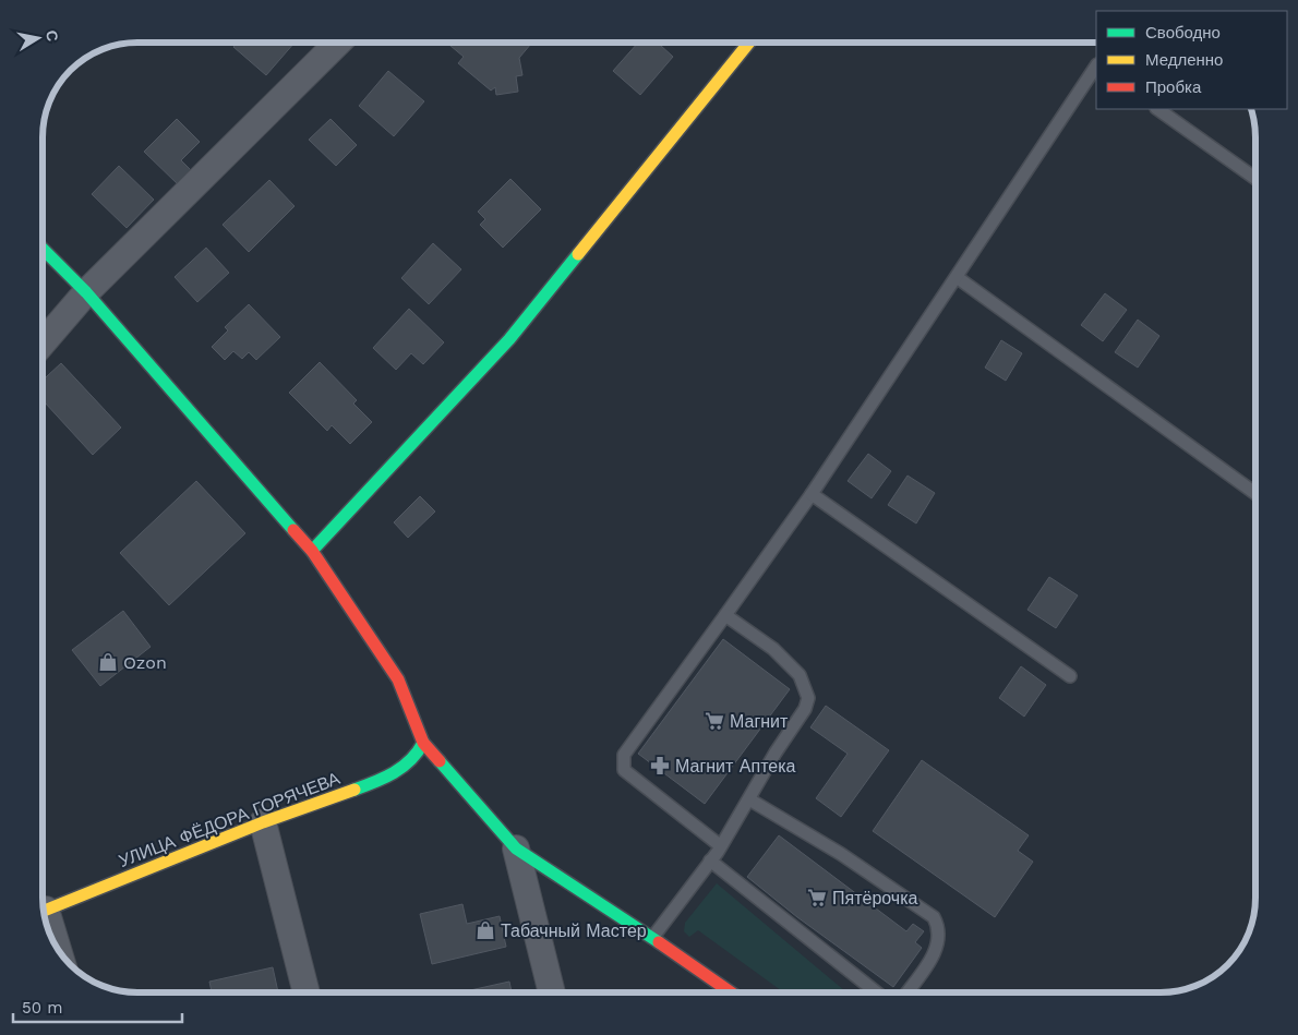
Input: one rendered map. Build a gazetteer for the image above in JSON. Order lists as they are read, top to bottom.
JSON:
{
  "streets": {
    "street": ["УЛИЦА ФЁДОРА ГОРЯЧЕВА"]
  },
  "places": {
    "shop": ["Ozon", "Табачный Мастер"],
    "supermarket": ["Магнит", "Пятёрочка"],
    "pharmacy": ["Магнит Аптека"]
  },
  "legend": ["Свободно", "Медленно", "Пробка"],
  "scale_bar": "50 m",
  "north": "right"
}
